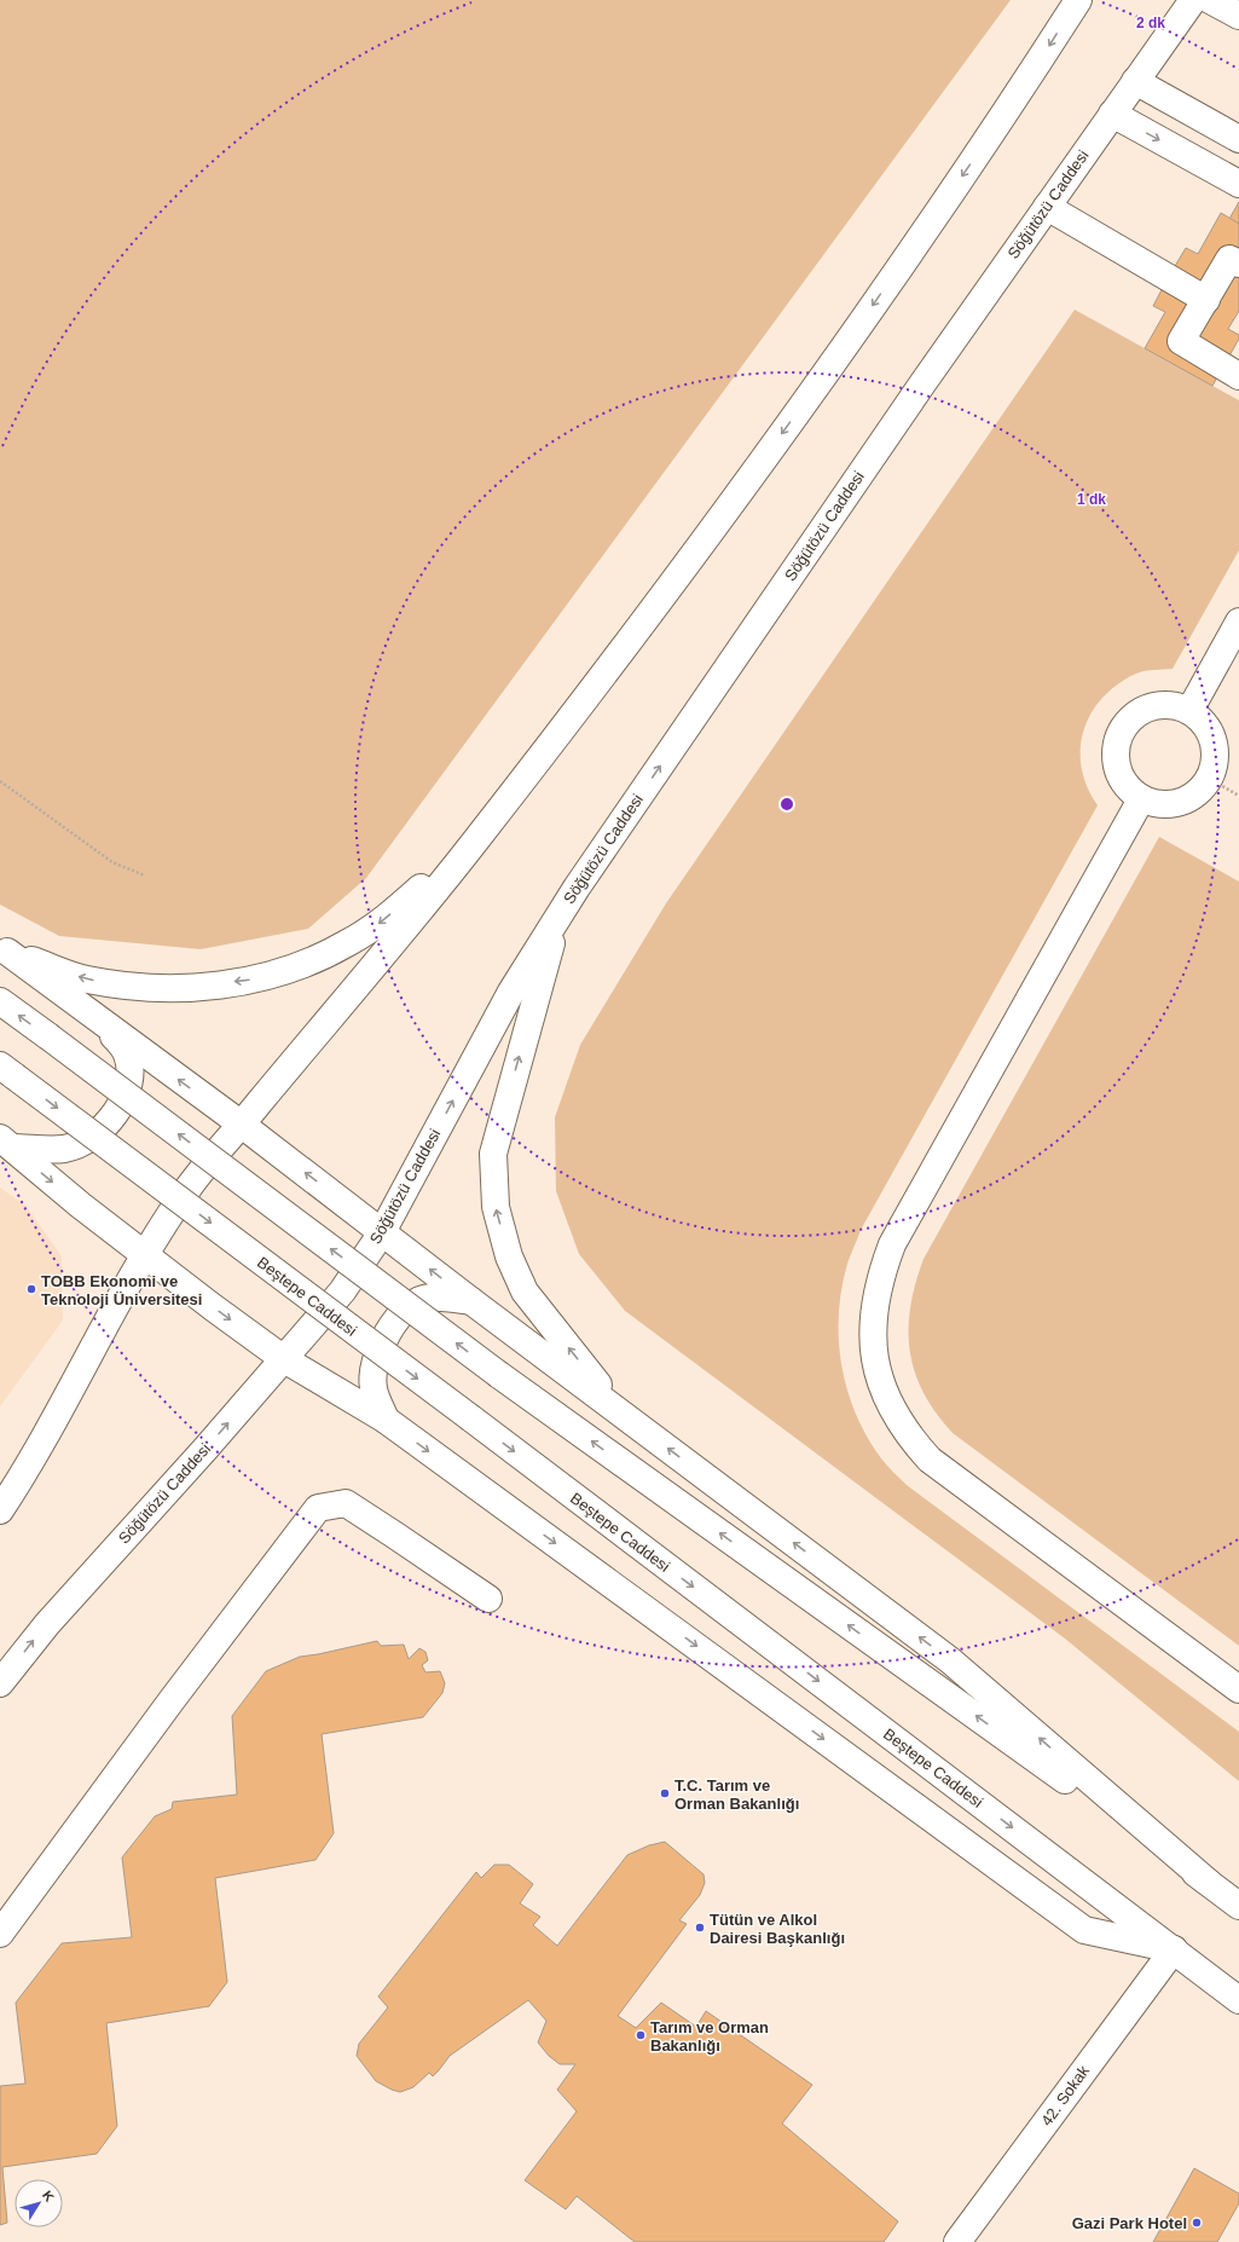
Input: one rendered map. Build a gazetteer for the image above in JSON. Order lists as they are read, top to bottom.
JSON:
{
  "streets": {
    "main road": ["Söğütözü Caddesi", "Beştepe Caddesi", "42. Sokak"]
  },
  "crossings": [
    ["Beştepe Caddesi", "42. Sokak"]
  ],
  "places": [
    "TOBB Ekonomi ve Teknoloji Üniversitesi",
    "T.C. Tarım ve Orman Bakanlığı",
    "Tütün ve Alkol Dairesi Başkanlığı",
    "Tarım ve Orman Bakanlığı",
    "Gazi Park Hotel"
  ],
  "north": "top right",
  "rings": ["2 dk", "1 dk"]
}
